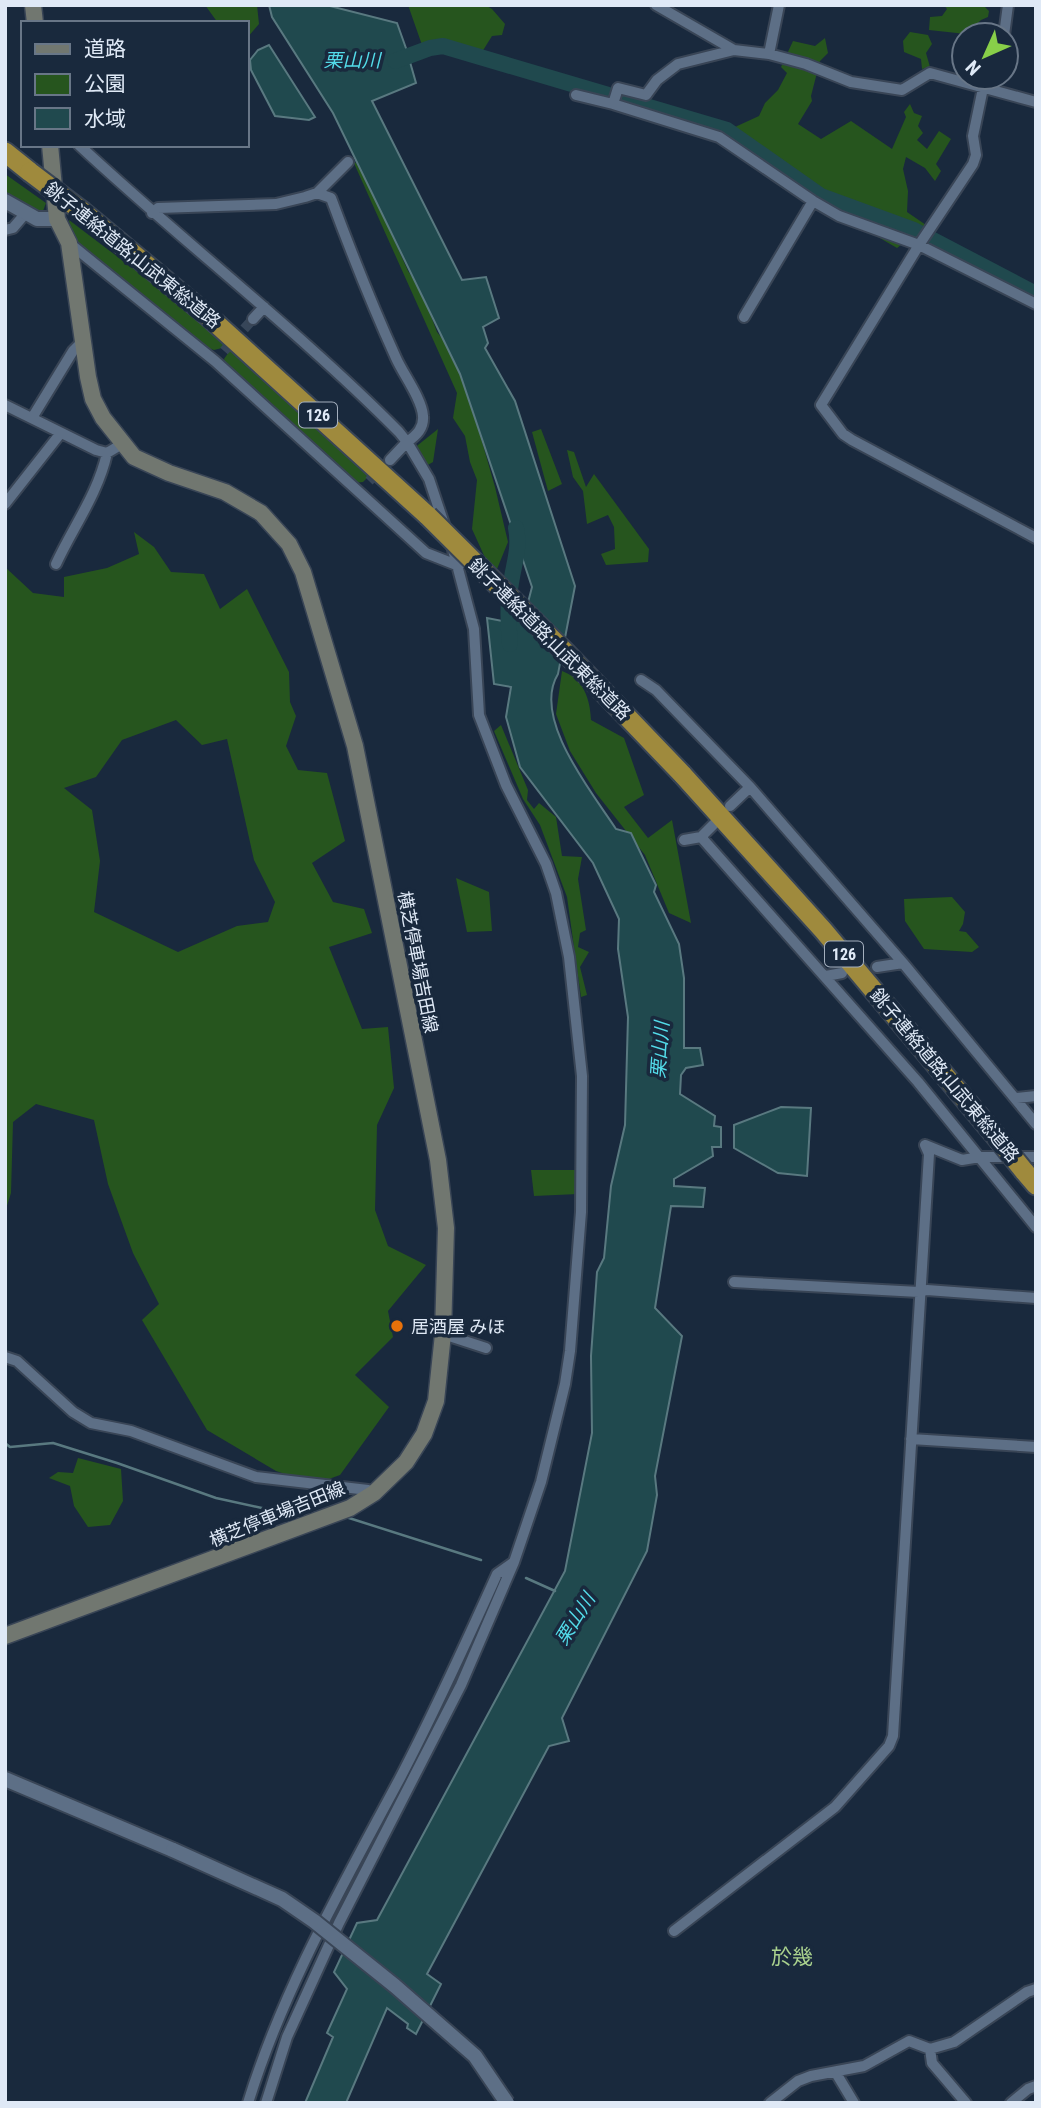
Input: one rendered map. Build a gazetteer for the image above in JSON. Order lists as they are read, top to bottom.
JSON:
{
  "streets": {
    "highway": ["銚子連絡道路;山武東総道路", "126"],
    "main road": ["横芝停車場吉田線"]
  },
  "districts": ["於幾"],
  "water": ["栗山川"],
  "places": ["居酒屋 みほ"],
  "legend": ["道路", "公園", "水域"],
  "north": "bottom left"
}
